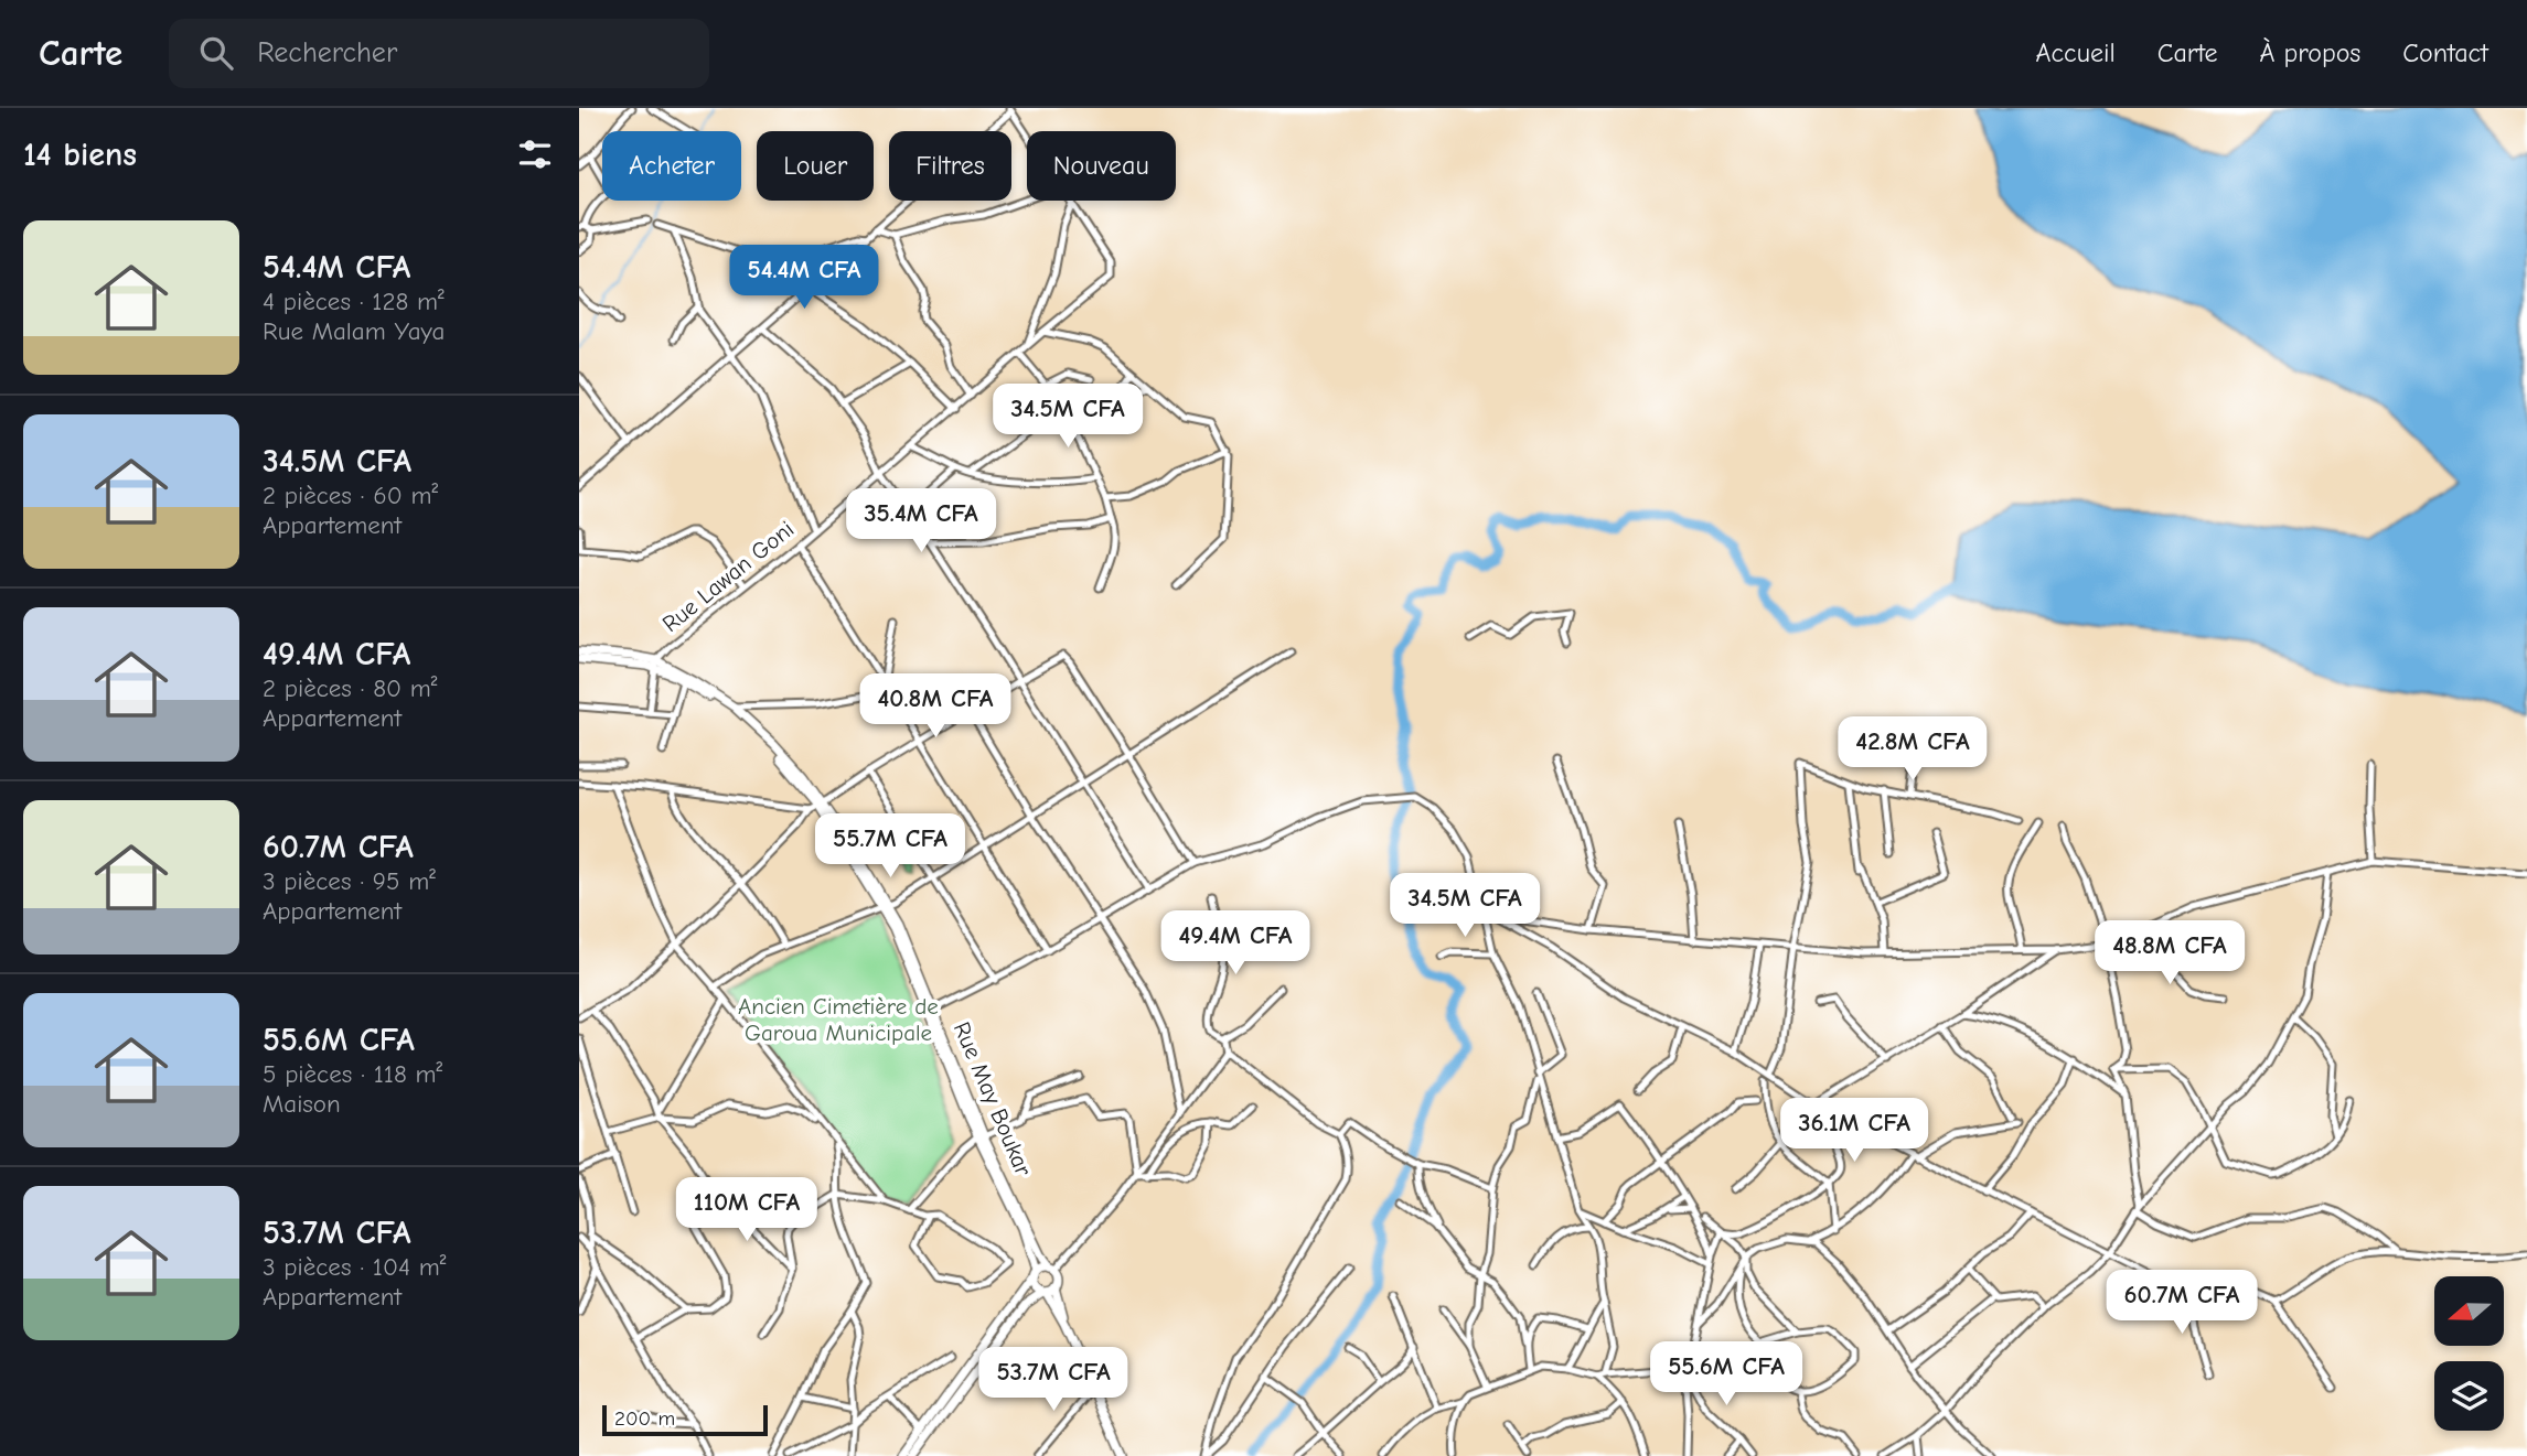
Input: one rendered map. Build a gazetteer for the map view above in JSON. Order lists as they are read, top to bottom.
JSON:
{
  "streets": {
    "main road": ["Rue May Boukar"],
    "street": ["Rue Lawan Goni"]
  },
  "crossings": [
    ["Rue Lawan Goni", "Rue May Boukar"]
  ],
  "parks": ["Ancien Cimetière de Garoua Municipale"],
  "scale_bar": "200 m",
  "north": "left",
  "page": {
    "header": "Carte",
    "search": "Rechercher",
    "nav": [
      "Accueil",
      "Carte",
      "À propos",
      "Contact"
    ],
    "heading": "14 biens",
    "chip": [
      "Acheter",
      "Louer",
      "Filtres",
      "Nouveau"
    ],
    "list": [
      {
        "name": "54.4M CFA",
        "note": "4 pièces · 128 m² · Rue Malam Yaya"
      },
      {
        "name": "34.5M CFA",
        "note": "2 pièces · 60 m² · Appartement"
      },
      {
        "name": "49.4M CFA",
        "note": "2 pièces · 80 m² · Appartement"
      },
      {
        "name": "60.7M CFA",
        "note": "3 pièces · 95 m² · Appartement"
      },
      {
        "name": "55.6M CFA",
        "note": "5 pièces · 118 m² · Maison"
      },
      {
        "name": "53.7M CFA",
        "note": "3 pièces · 104 m² · Appartement"
      }
    ],
    "price": [
      "54.4M CFA",
      "34.5M CFA",
      "35.4M CFA",
      "40.8M CFA",
      "42.8M CFA",
      "55.7M CFA",
      "34.5M CFA",
      "49.4M CFA",
      "48.8M CFA",
      "36.1M CFA",
      "110M CFA",
      "60.7M CFA",
      "55.6M CFA",
      "53.7M CFA"
    ],
    "scale": "200 m"
  }
}
